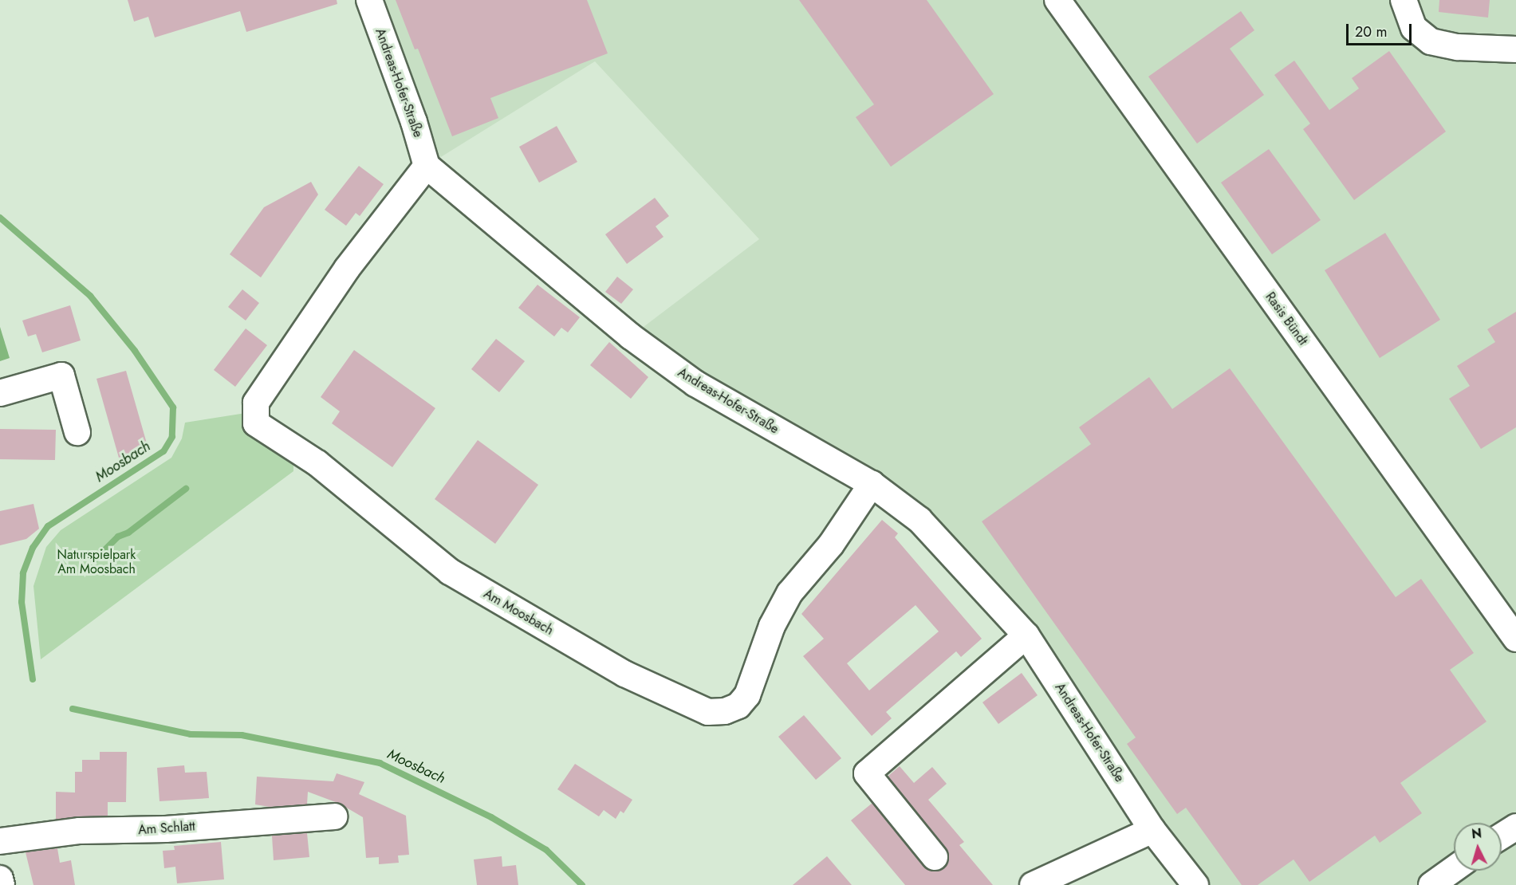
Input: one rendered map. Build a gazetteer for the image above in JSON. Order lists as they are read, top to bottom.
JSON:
{
  "streets": {
    "street": [
      "Andreas-Hofer-Straße",
      "Rasis Bündt",
      "Am Moosbach",
      "Am Schlatt"
    ]
  },
  "crossings": [
    ["Andreas-Hofer-Straße", "Am Moosbach"]
  ],
  "water": ["Moosbach"],
  "parks": ["Naturspielpark Am Moosbach"],
  "scale_bar": "20 m",
  "north": "top"
}
